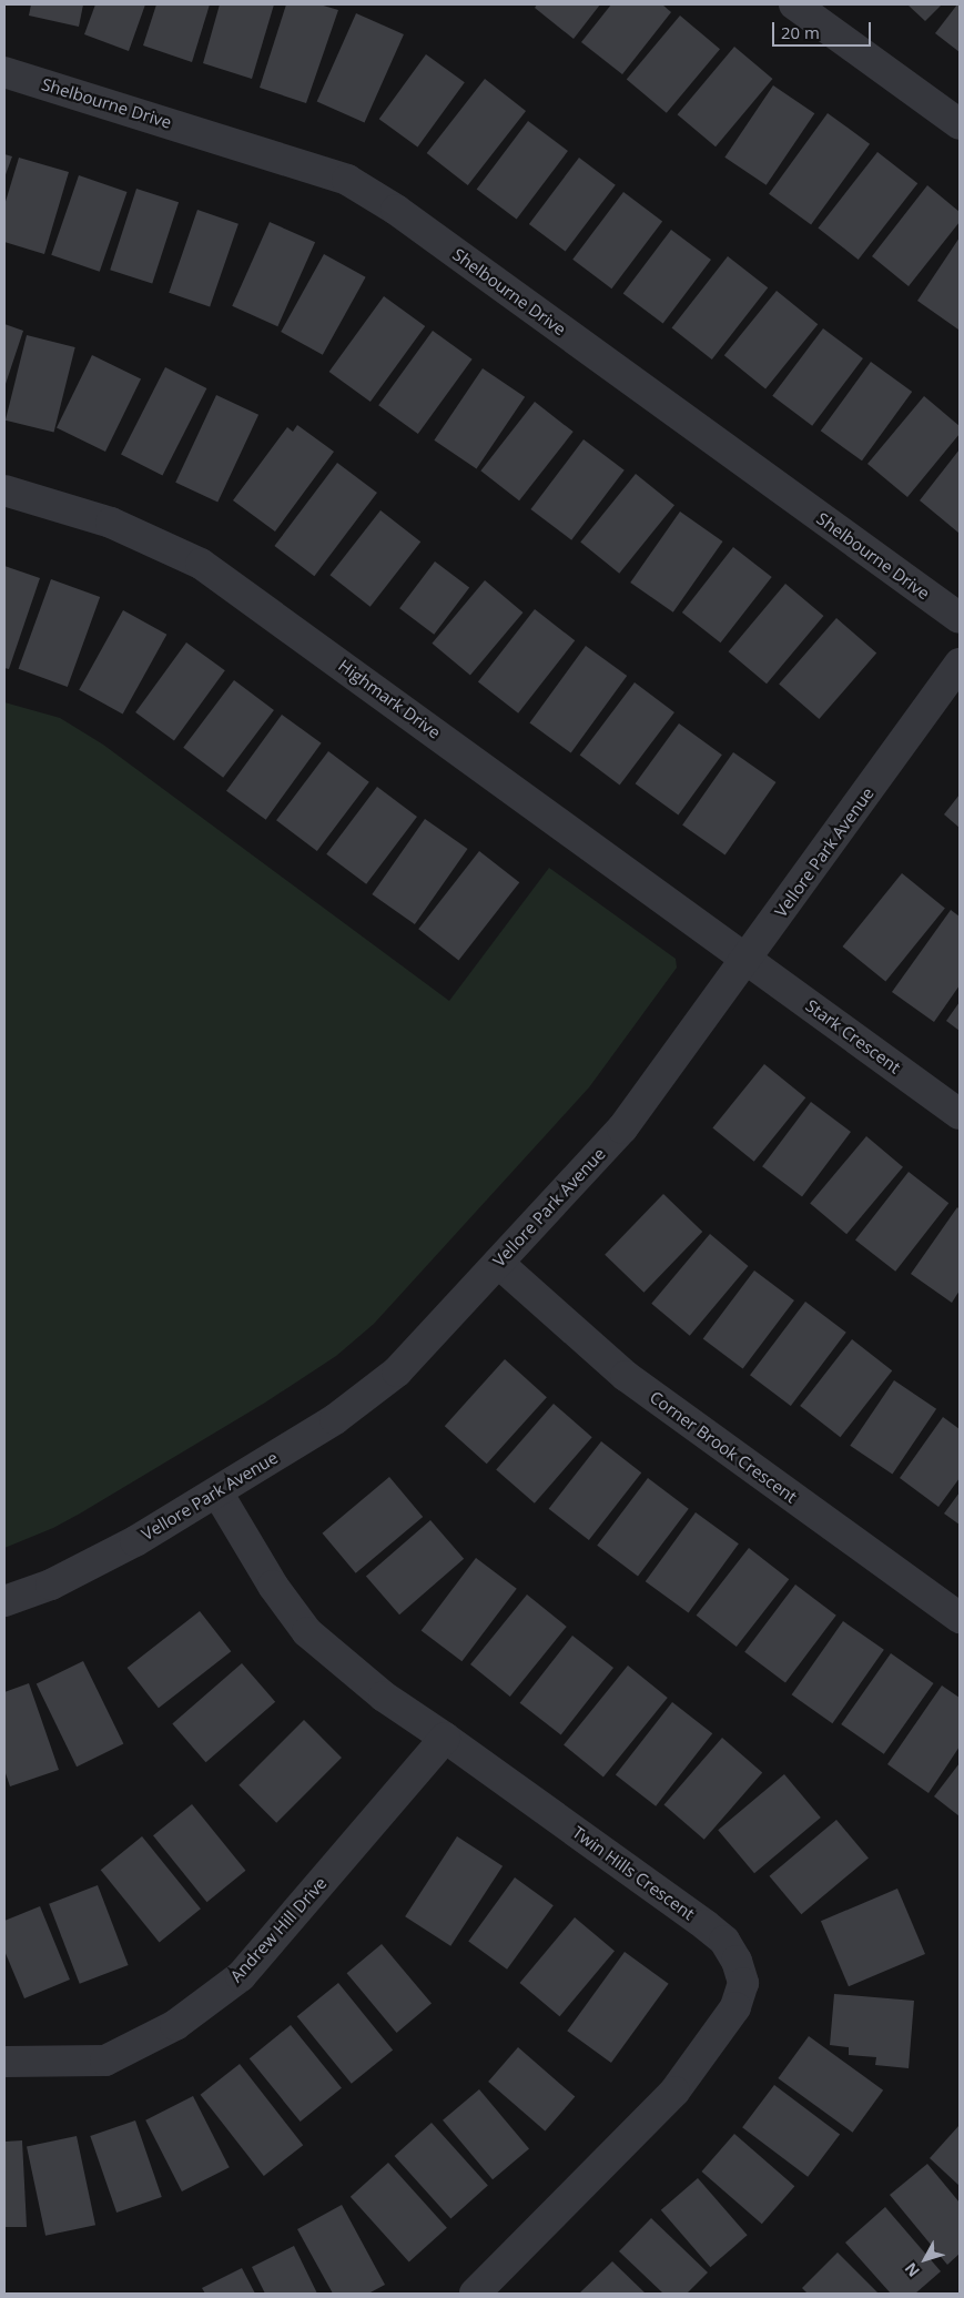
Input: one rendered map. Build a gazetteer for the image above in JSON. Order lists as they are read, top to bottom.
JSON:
{
  "streets": {
    "street": [
      "Shelbourne Drive",
      "Highmark Drive",
      "Vellore Park Avenue",
      "Stark Crescent",
      "Corner Brook Crescent",
      "Twin Hills Crescent",
      "Andrew Hill Drive"
    ]
  },
  "crossings": [
    ["Highmark Drive", "Vellore Park Avenue"],
    ["Highmark Drive", "Stark Crescent"],
    ["Vellore Park Avenue", "Stark Crescent"],
    ["Vellore Park Avenue", "Corner Brook Crescent"],
    ["Vellore Park Avenue", "Twin Hills Crescent"],
    ["Twin Hills Crescent", "Andrew Hill Drive"]
  ],
  "scale_bar": "20 m",
  "north": "bottom left"
}
